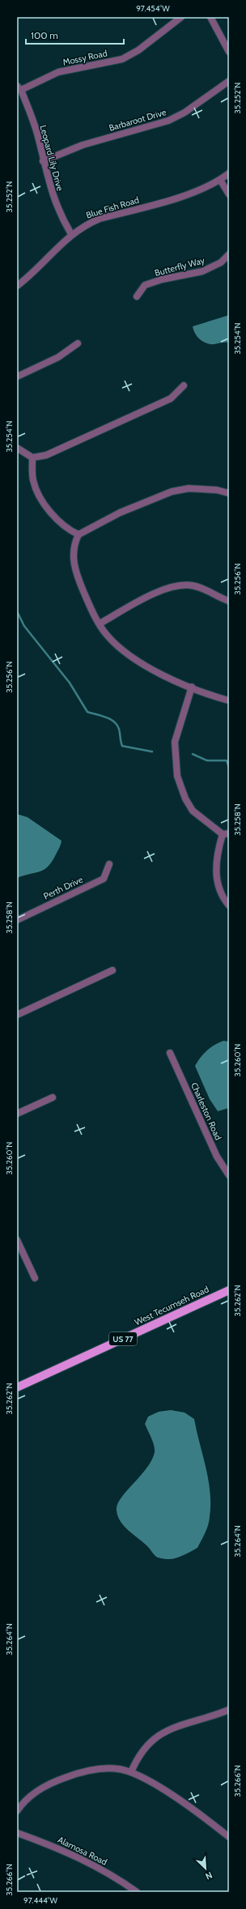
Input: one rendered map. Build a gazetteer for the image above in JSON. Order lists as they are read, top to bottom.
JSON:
{
  "streets": {
    "main road": ["West Tecumseh Road", "US 77"],
    "street": [
      "Mossy Road",
      "Barbaroot Drive",
      "Leopard Lily Drive",
      "Blue Fish Road",
      "Butterfly Way",
      "Perth Drive",
      "Charleston Road",
      "Alamosa Road"
    ]
  },
  "crossings": [
    ["Mossy Road", "Leopard Lily Drive"],
    ["Barbaroot Drive", "Leopard Lily Drive"],
    ["Leopard Lily Drive", "Blue Fish Road"]
  ],
  "scale_bar": "100 m",
  "north": "bottom right",
  "coordinates": [
    "97.454°W",
    "35.252°N",
    "35.254°N",
    "35.256°N",
    "35.258°N",
    "35.260°N",
    "35.262°N",
    "35.264°N",
    "35.266°N",
    "97.444°W"
  ]
}
